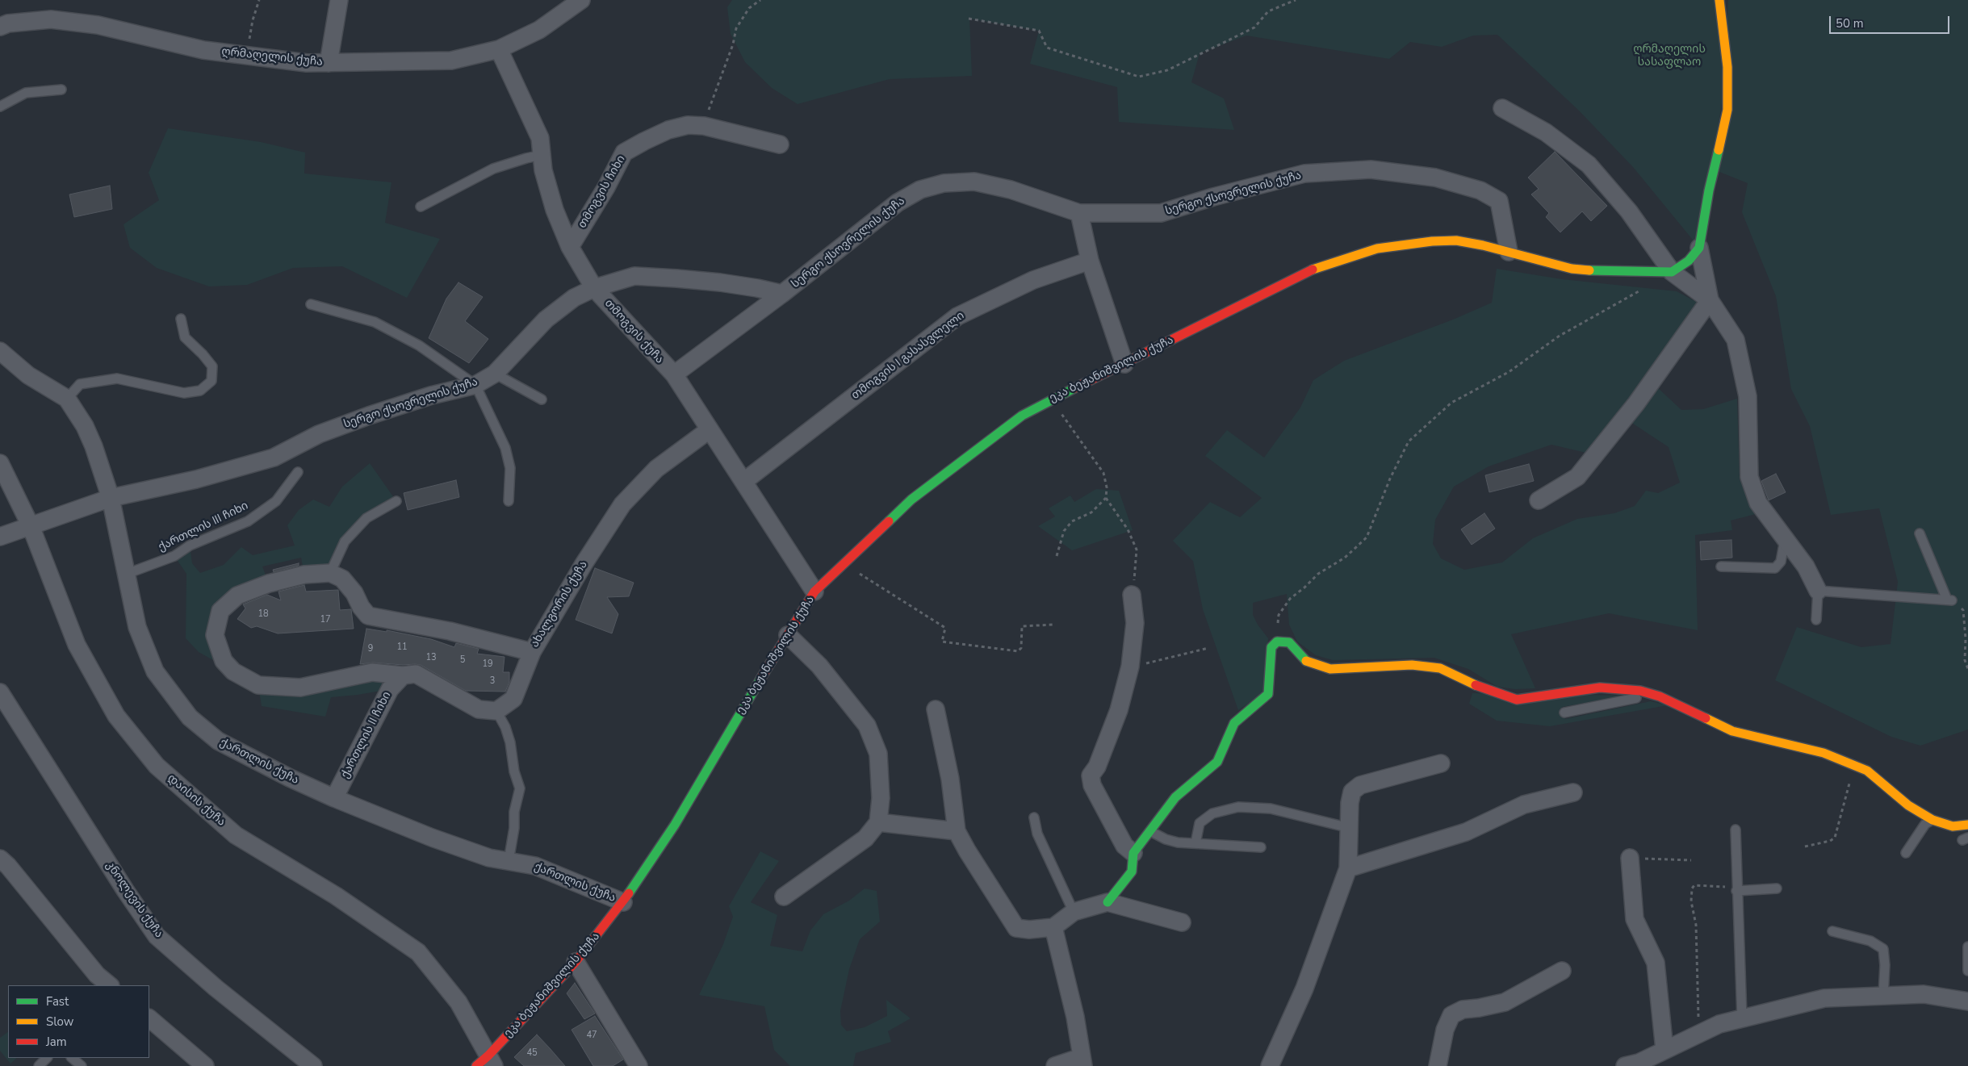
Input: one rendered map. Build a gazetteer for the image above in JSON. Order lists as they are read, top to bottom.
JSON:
{
  "streets": {
    "street": [
      "ღრმაღელის ქუჩა",
      "თმოგვის ჩიხი",
      "სერგო ქსოვრელის ქუჩა",
      "თმოგვის ქუჩა",
      "თმოგვის I გასასვლელი",
      "ეკა ბეჟანიშვილის ქუჩა",
      "ახალგორის ქუჩა",
      "ქართლის II ჩიხი",
      "ქართლის ქუჩა",
      "დაისის ქუჩა",
      "კნოლევის ქუჩა"
    ],
    "lane": ["ქართლის III ჩიხი"]
  },
  "crossings": [
    ["ღრმაღელის ქუჩა", "თმოგვის ქუჩა"],
    ["თმოგვის ჩიხი", "თმოგვის ქუჩა"],
    ["სერგო ქსოვრელის ქუჩა", "თმოგვის ქუჩა"],
    ["სერგო ქსოვრელის ქუჩა", "ეკა ბეჟანიშვილის ქუჩა"],
    ["სერგო ქსოვრელის ქუჩა", "ქართლის ქუჩა"],
    ["სერგო ქსოვრელის ქუჩა", "დაისის ქუჩა"],
    ["თმოგვის ქუჩა", "თმოგვის I გასასვლელი"],
    ["თმოგვის ქუჩა", "ეკა ბეჟანიშვილის ქუჩა"],
    ["თმოგვის ქუჩა", "ახალგორის ქუჩა"],
    ["ეკა ბეჟანიშვილის ქუჩა", "ქართლის ქუჩა"],
    ["ეკა ბეჟანიშვილის ქუჩა", "დაისის ქუჩა"],
    ["ქართლის III ჩიხი", "ქართლის ქუჩა"],
    ["ქართლის II ჩიხი", "ქართლის ქუჩა"]
  ],
  "parks": ["ღრმაღელის სასაფლაო"],
  "house_numbers": [
    "18",
    "17",
    "11",
    "9",
    "13",
    "5",
    "19",
    "3",
    "47",
    "45"
  ],
  "legend": ["Fast", "Slow", "Jam"],
  "scale_bar": "50 m"
}
